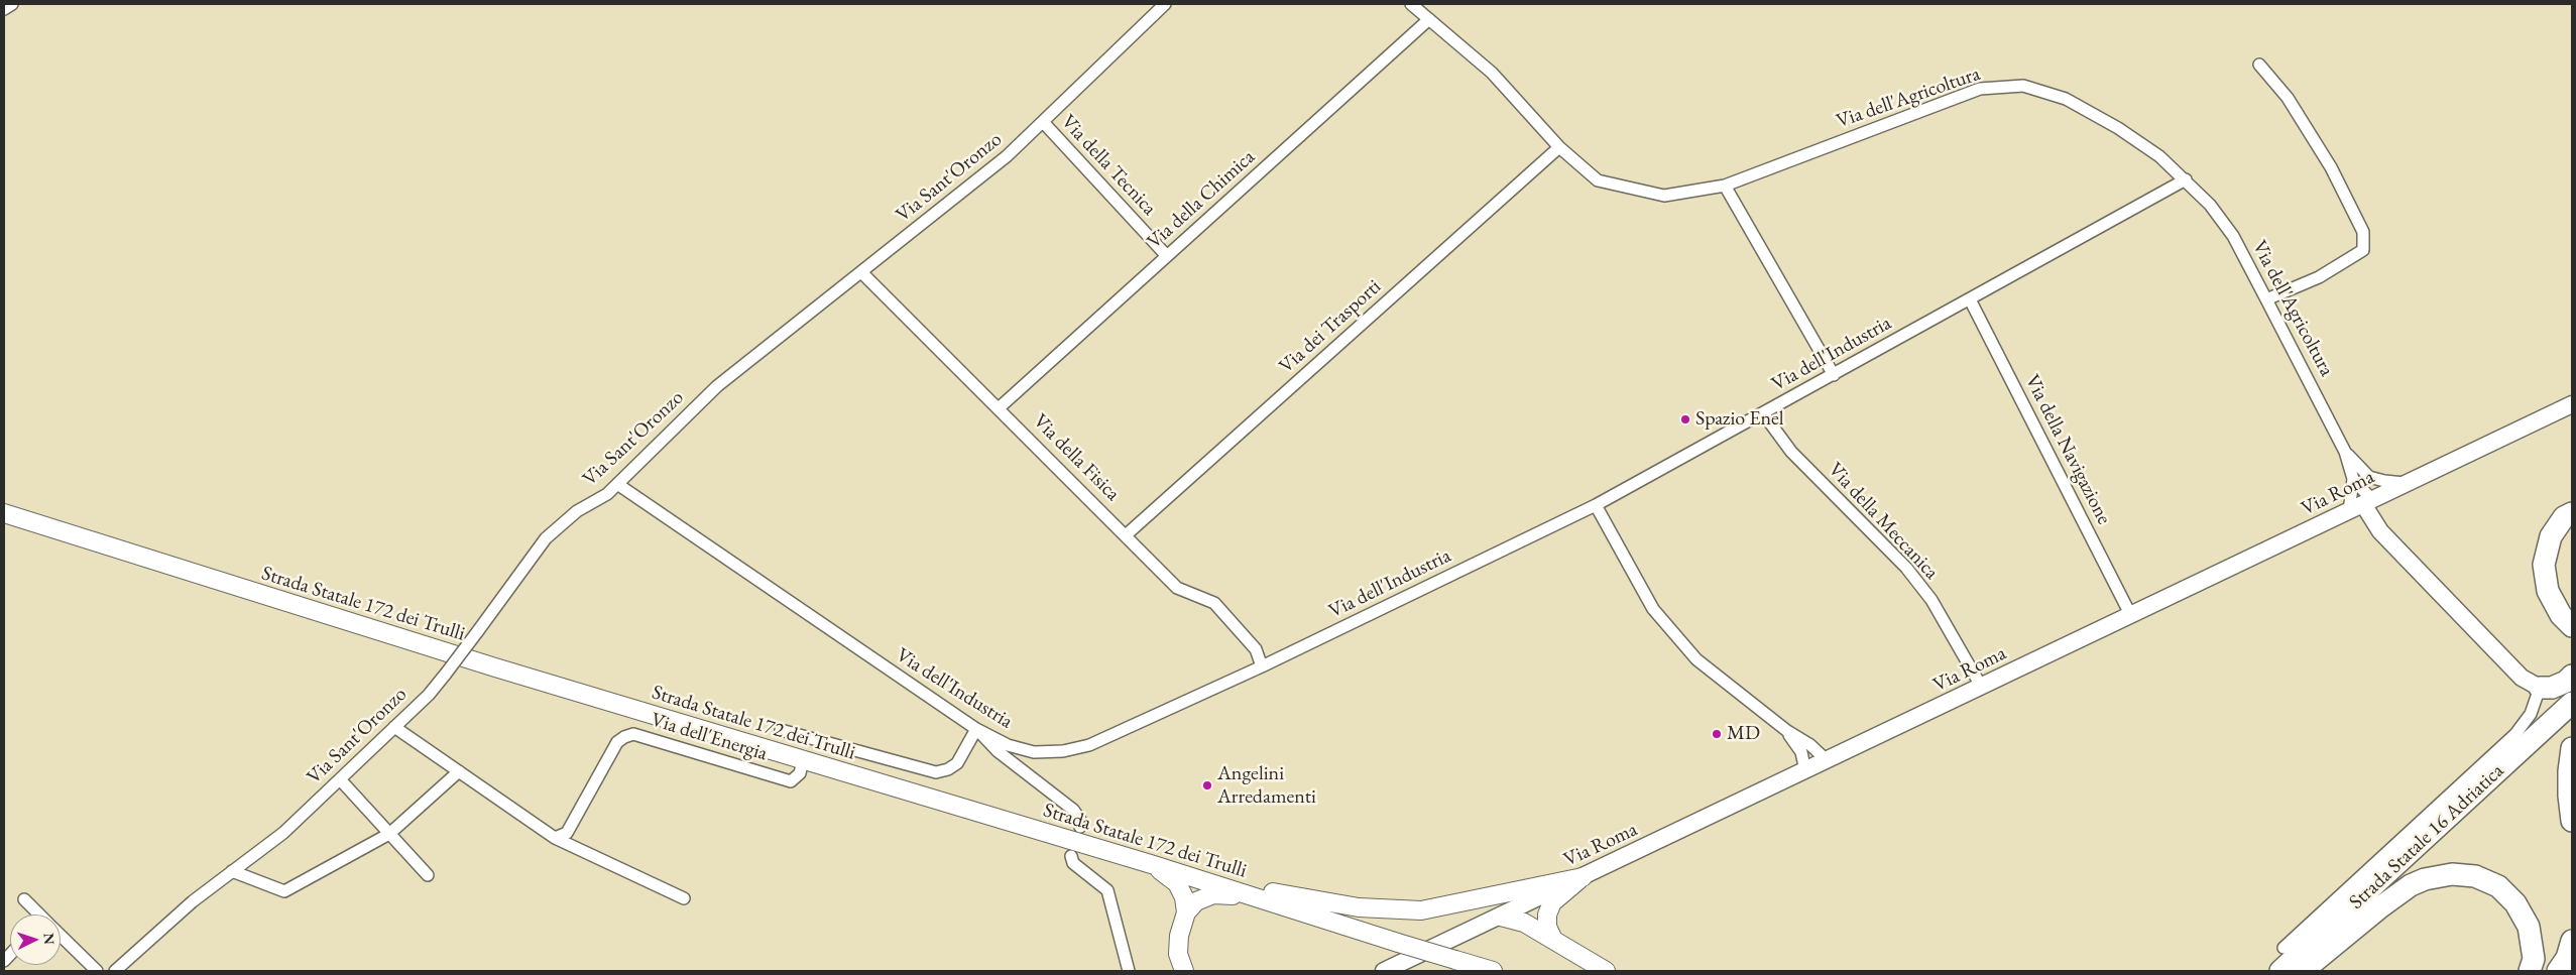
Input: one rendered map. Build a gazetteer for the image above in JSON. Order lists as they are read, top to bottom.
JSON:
{
  "streets": {
    "highway": ["Strada Statale 16 Adriatica"],
    "main road": ["Strada Statale 172 dei Trulli"],
    "street": [
      "Via dell'Agricoltura",
      "Via della Tecnica",
      "Via Sant'Oronzo",
      "Via della Chimica",
      "Via dei Trasporti",
      "Via dell'Industria",
      "Via della Navigazione",
      "Via della Fisica",
      "Via Roma",
      "Via della Meccanica",
      "Via dell'Energia"
    ]
  },
  "crossings": [
    ["Via dell'Agricoltura", "Via della Chimica"],
    ["Via dell'Agricoltura", "Via dei Trasporti"],
    ["Via dell'Agricoltura", "Via dell'Industria"],
    ["Via dell'Agricoltura", "Via Roma"],
    ["Via della Tecnica", "Via Sant'Oronzo"],
    ["Via della Tecnica", "Via della Chimica"],
    ["Via Sant'Oronzo", "Via dell'Industria"],
    ["Via Sant'Oronzo", "Via della Fisica"],
    ["Via della Chimica", "Via della Fisica"],
    ["Via dei Trasporti", "Via della Fisica"],
    ["Via dell'Industria", "Via della Navigazione"],
    ["Via dell'Industria", "Via della Fisica"],
    ["Via dell'Industria", "Via della Meccanica"],
    ["Via della Navigazione", "Via Roma"],
    ["Via Roma", "Via della Meccanica"],
    ["Strada Statale 172 dei Trulli", "Via dell'Energia"]
  ],
  "places": ["Spazio Enel", "MD", "Angelini Arredamenti"],
  "north": "right"
}
